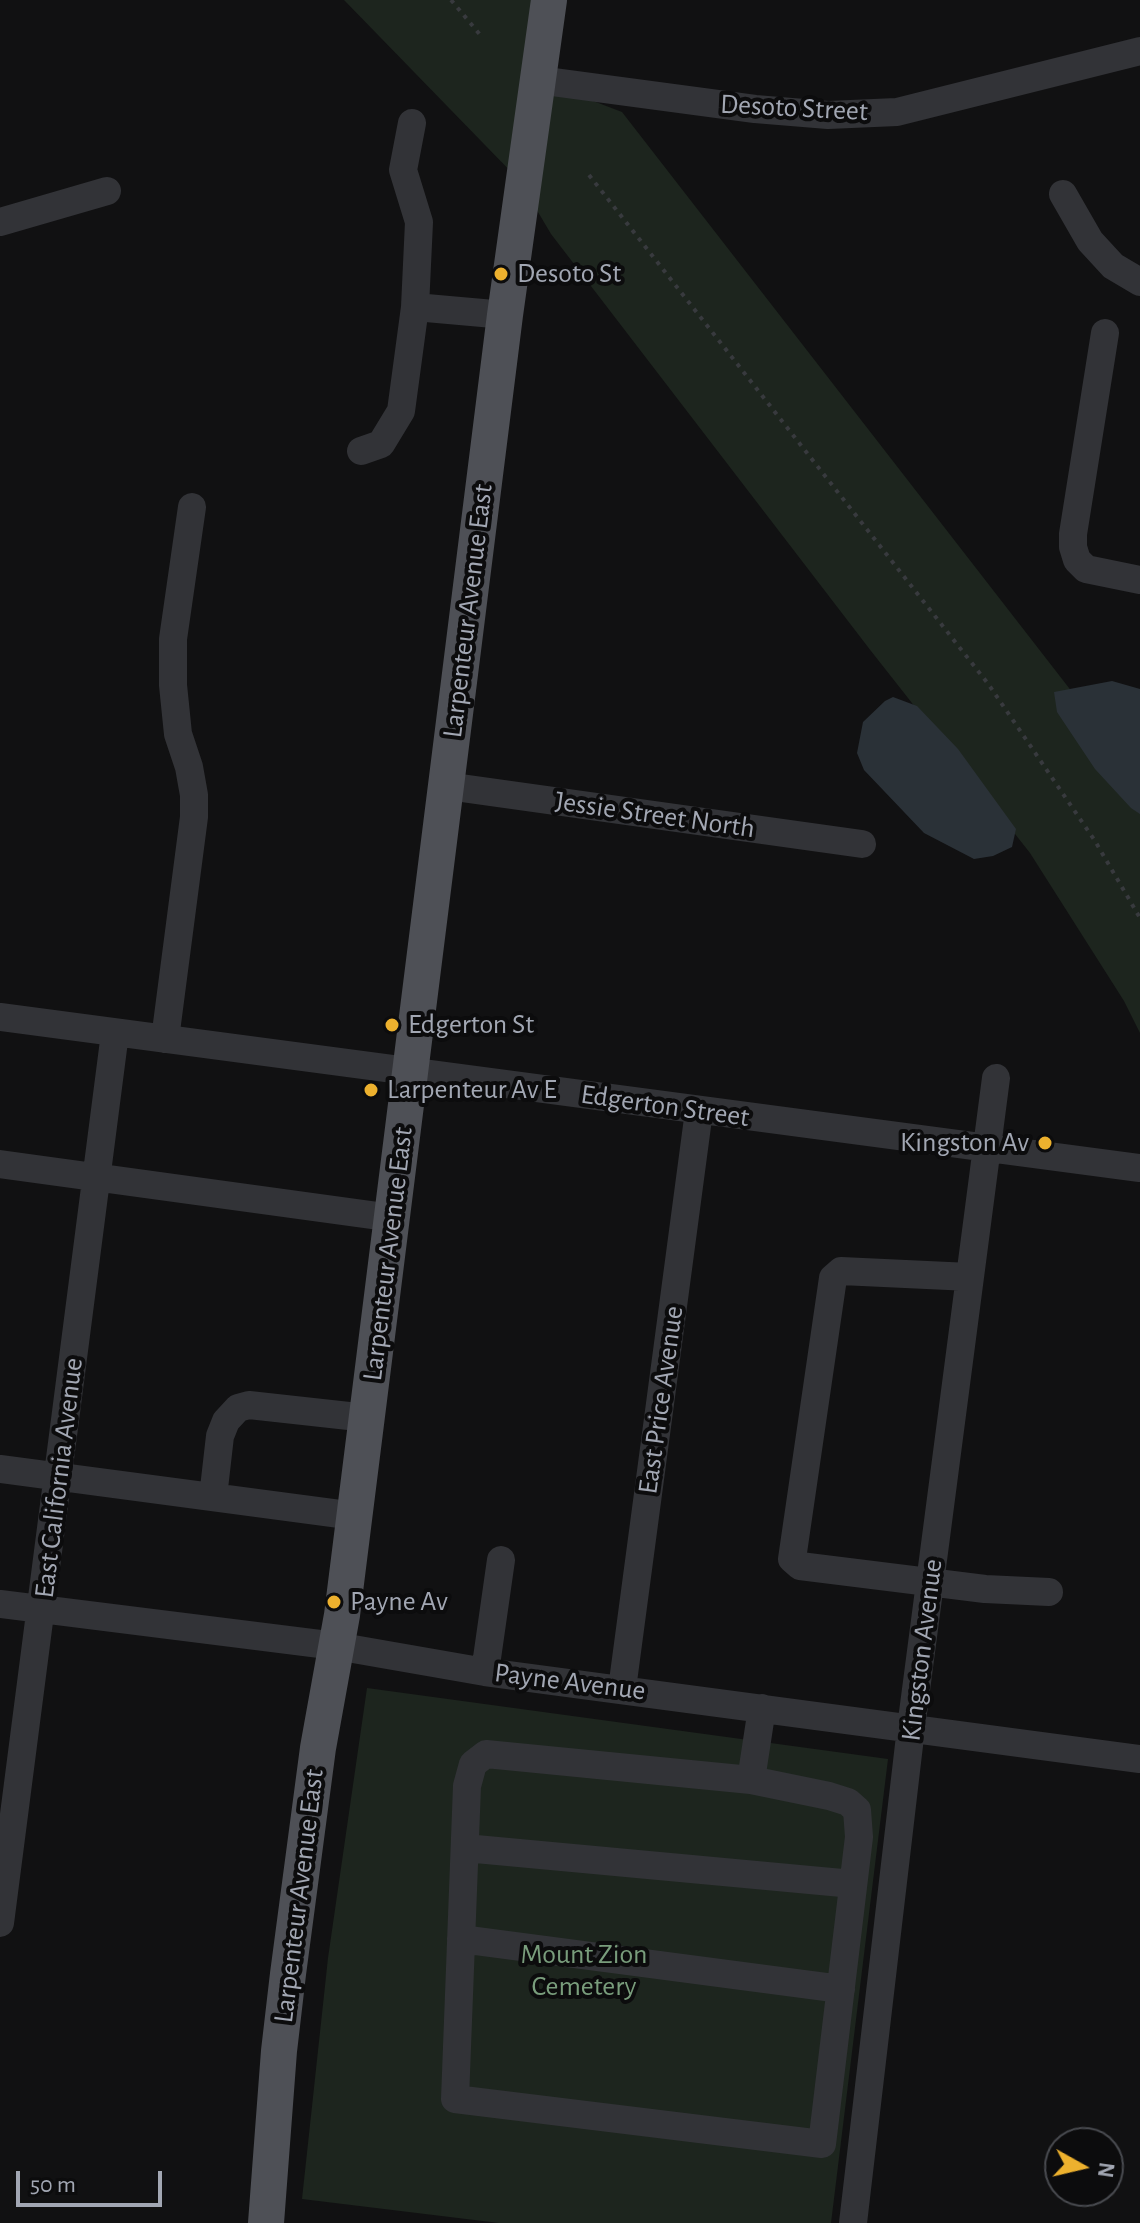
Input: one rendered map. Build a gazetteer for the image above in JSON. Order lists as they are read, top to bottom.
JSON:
{
  "streets": {
    "main road": ["Larpenteur Avenue East"],
    "street": [
      "Desoto Street",
      "Jessie Street North",
      "Edgerton Street",
      "East Price Avenue",
      "East California Avenue",
      "Kingston Avenue",
      "Payne Avenue"
    ]
  },
  "crossings": [
    ["Desoto Street", "Larpenteur Avenue East"],
    ["Larpenteur Avenue East", "Jessie Street North"],
    ["Larpenteur Avenue East", "Edgerton Street"],
    ["Larpenteur Avenue East", "Payne Avenue"],
    ["Edgerton Street", "East Price Avenue"],
    ["Edgerton Street", "East California Avenue"],
    ["Edgerton Street", "Kingston Avenue"],
    ["East Price Avenue", "Payne Avenue"],
    ["East California Avenue", "Payne Avenue"],
    ["Kingston Avenue", "Payne Avenue"]
  ],
  "parks": ["Mount Zion Cemetery"],
  "places": [
    "Desoto St",
    "Edgerton St",
    "Larpenteur Av E",
    "Kingston Av",
    "Payne Av"
  ],
  "scale_bar": "50 m",
  "north": "right"
}
